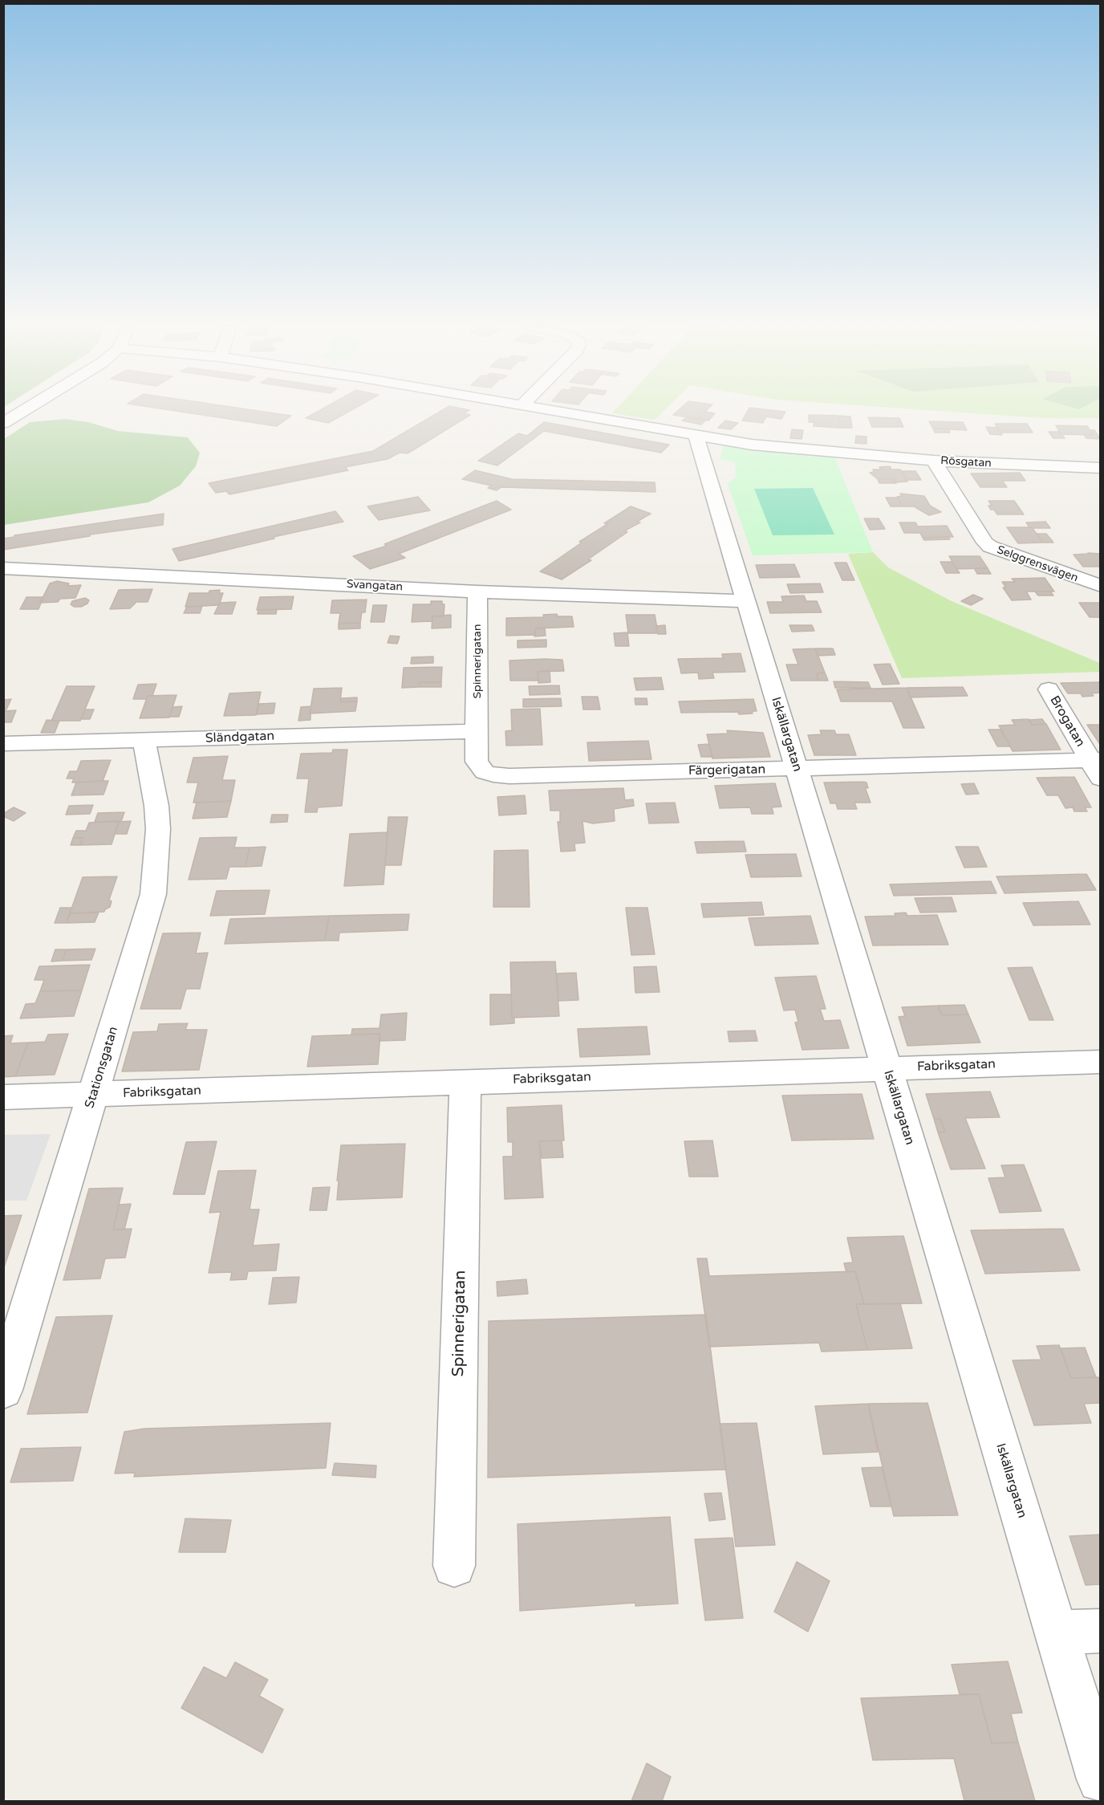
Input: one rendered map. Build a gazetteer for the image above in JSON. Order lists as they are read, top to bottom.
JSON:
{
  "streets": {
    "street": [
      "Rösgatan",
      "Selggrensvägen",
      "Svangatan",
      "Spinnerigatan",
      "Brogatan",
      "Iskällargatan",
      "Sländgatan",
      "Färgerigatan",
      "Fabriksgatan",
      "Stationsgatan"
    ]
  },
  "crossings": [
    ["Rösgatan", "Selggrensvägen"],
    ["Rösgatan", "Iskällargatan"],
    ["Svangatan", "Spinnerigatan"],
    ["Svangatan", "Iskällargatan"],
    ["Spinnerigatan", "Sländgatan"],
    ["Spinnerigatan", "Färgerigatan"],
    ["Spinnerigatan", "Fabriksgatan"],
    ["Brogatan", "Färgerigatan"],
    ["Iskällargatan", "Färgerigatan"],
    ["Iskällargatan", "Fabriksgatan"],
    ["Sländgatan", "Färgerigatan"],
    ["Sländgatan", "Stationsgatan"],
    ["Fabriksgatan", "Stationsgatan"]
  ]
}
